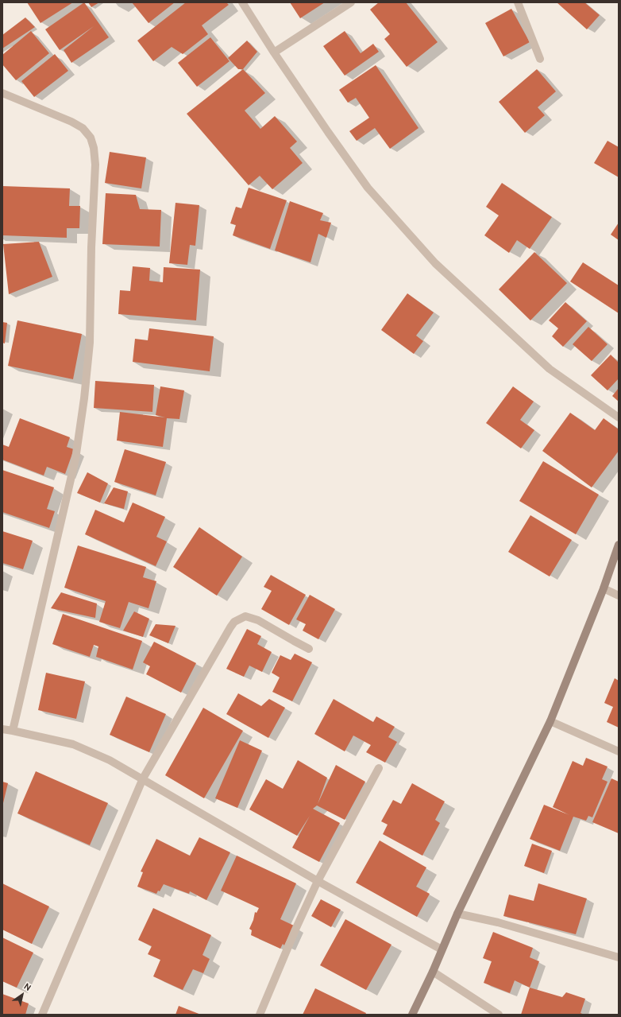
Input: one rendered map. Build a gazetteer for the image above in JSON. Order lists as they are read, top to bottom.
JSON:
{
  "north": "top right"
}
